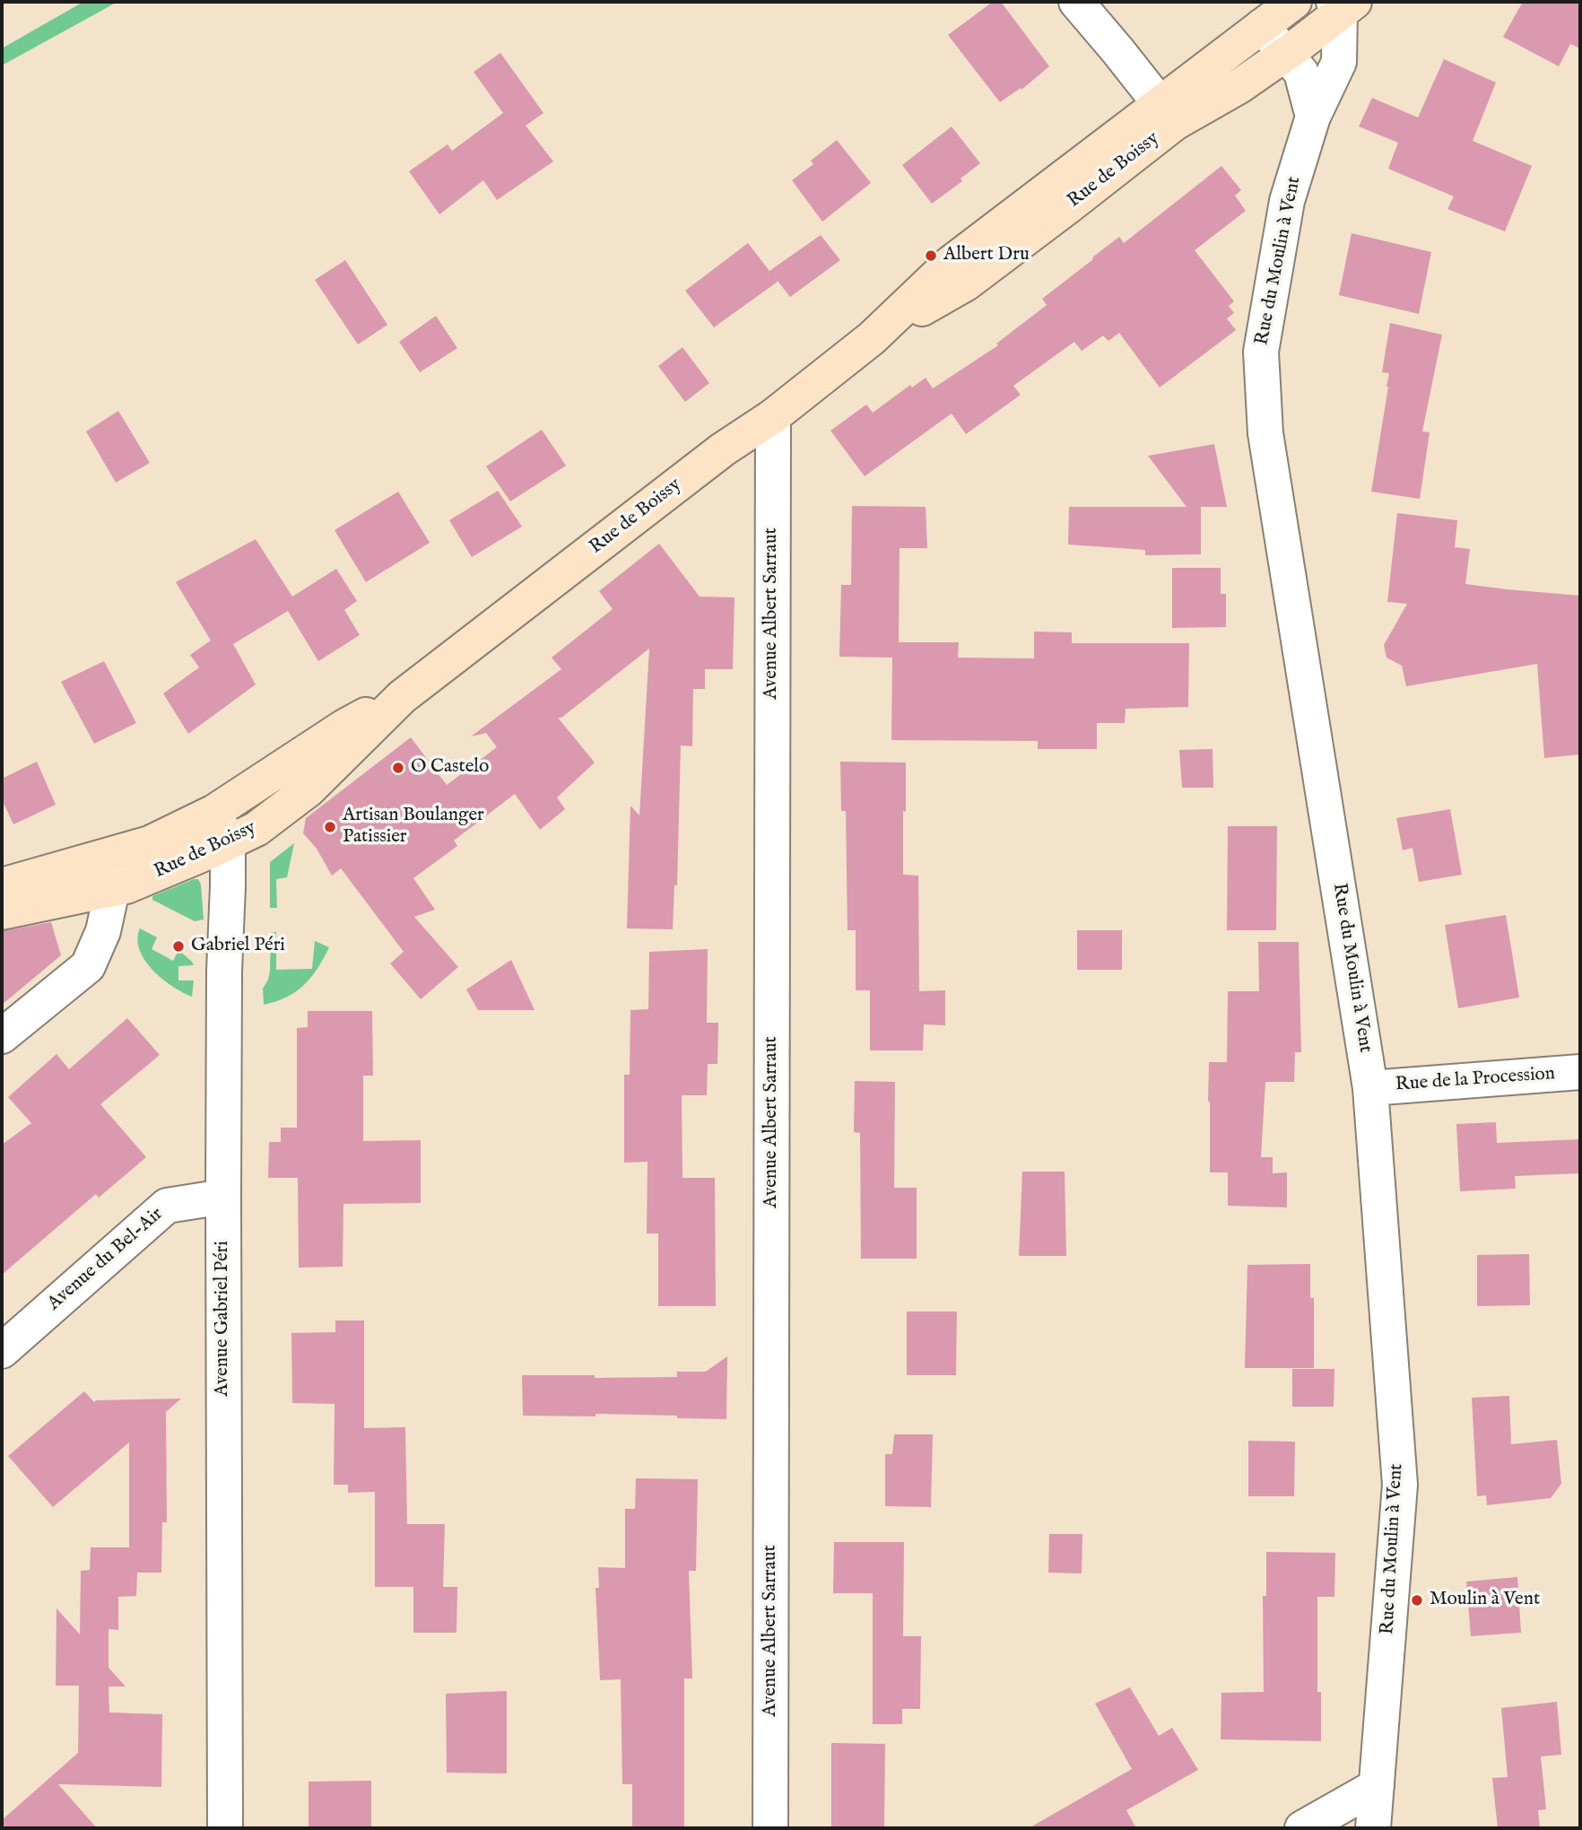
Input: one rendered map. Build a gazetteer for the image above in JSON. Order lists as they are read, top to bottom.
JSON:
{
  "streets": {
    "street": [
      "Rue de Boissy",
      "Rue du Moulin à Vent",
      "Avenue Albert Sarraut",
      "Rue de la Procession",
      "Avenue du Bel-Air",
      "Avenue Gabriel Péri"
    ]
  },
  "crossings": [
    ["Rue de Boissy", "Rue du Moulin à Vent"],
    ["Rue de Boissy", "Avenue Albert Sarraut"],
    ["Rue de Boissy", "Avenue Gabriel Péri"],
    ["Rue du Moulin à Vent", "Rue de la Procession"],
    ["Avenue du Bel-Air", "Avenue Gabriel Péri"]
  ],
  "places": [
    "Albert Dru",
    "O Castelo",
    "Artisan Boulanger Patissier",
    "Gabriel Péri",
    "Moulin à Vent"
  ]
}
